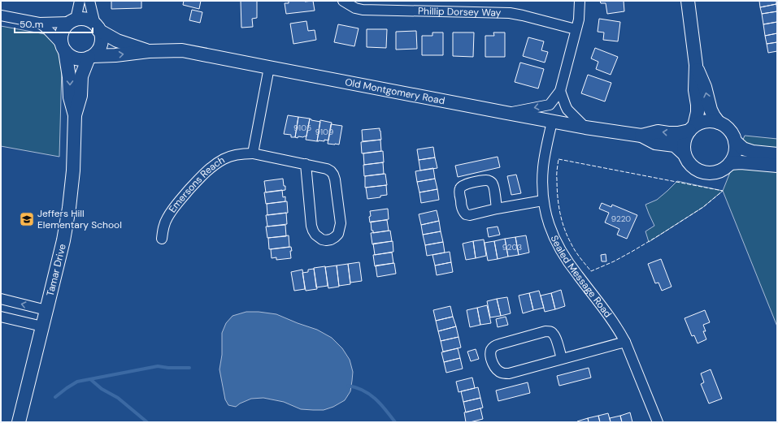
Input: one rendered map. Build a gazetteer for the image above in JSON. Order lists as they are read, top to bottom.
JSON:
{
  "streets": {
    "street": [
      "Phillip Dorsey Way",
      "Old Montgomery Road",
      "Emersons Reach",
      "Tamar Drive",
      "Sealed Message Road"
    ]
  },
  "crossings": [
    ["Old Montgomery Road", "Tamar Drive"],
    ["Old Montgomery Road", "Sealed Message Road"]
  ],
  "places": {
    "school or university": ["Jeffers Hill Elementary School"]
  },
  "house_numbers": [
    "9105",
    "9109",
    "9220",
    "9203"
  ],
  "scale_bar": "50 m"
}
